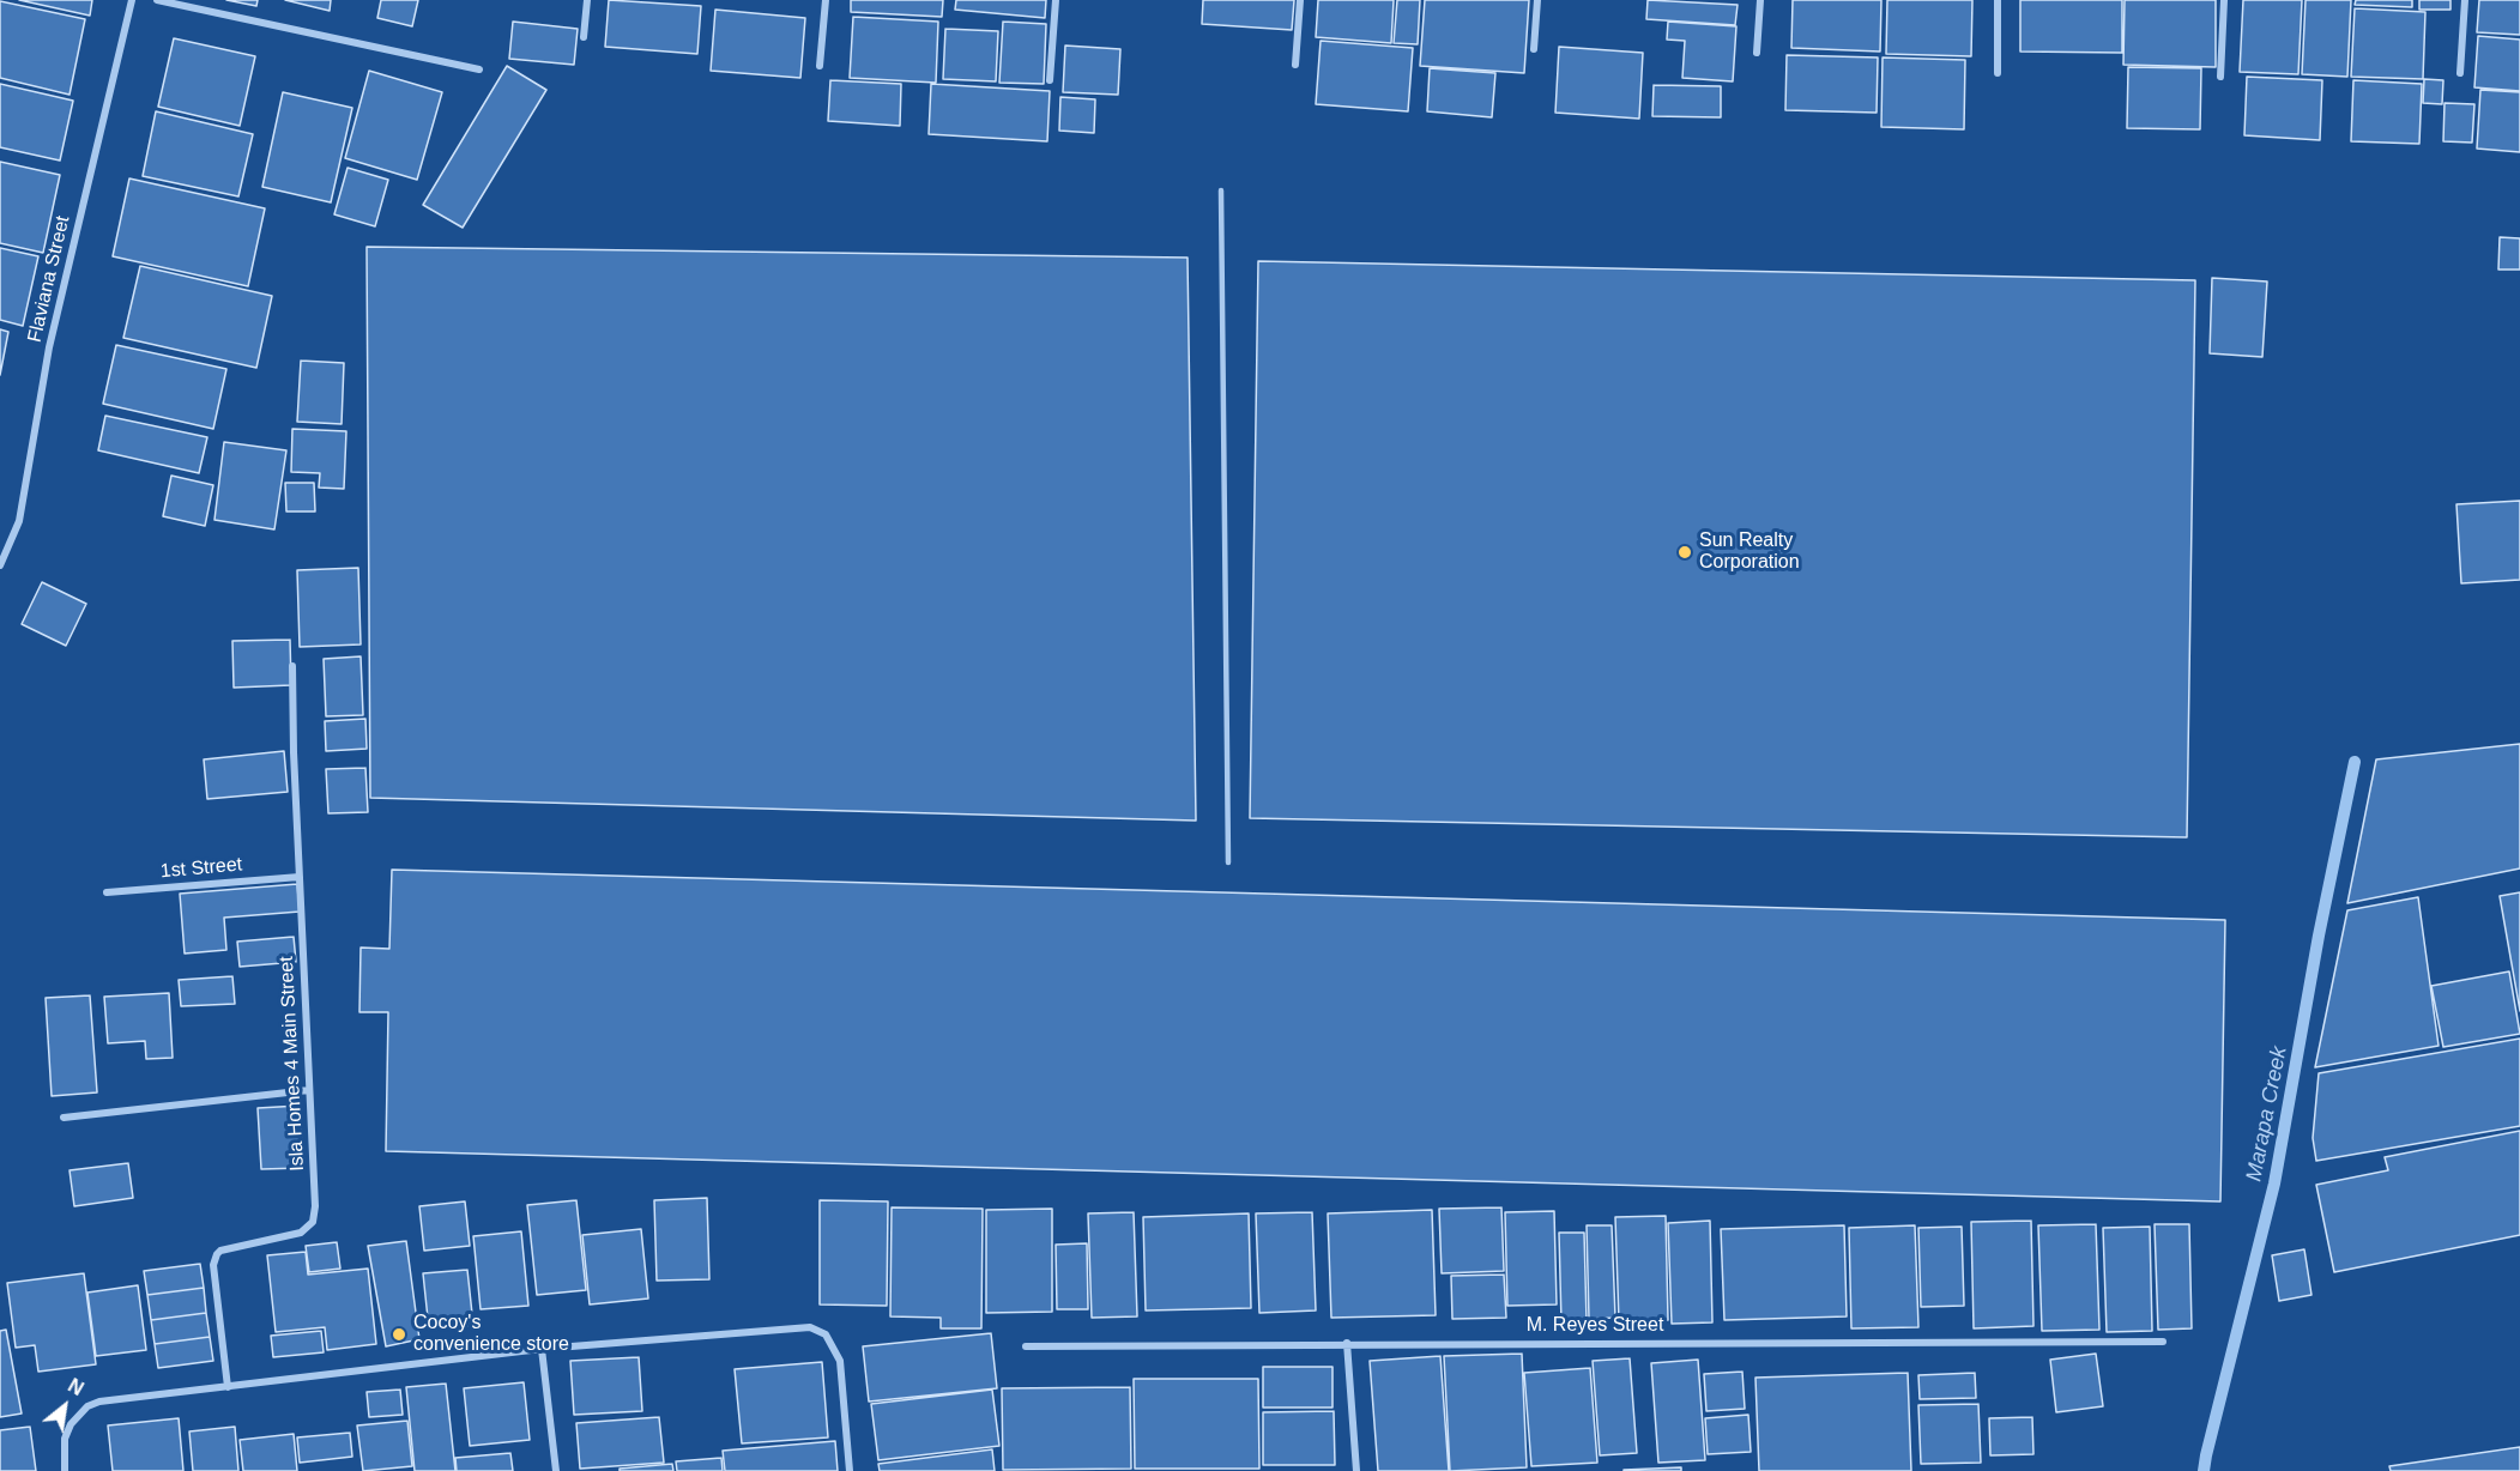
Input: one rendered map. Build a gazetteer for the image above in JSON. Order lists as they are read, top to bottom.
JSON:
{
  "streets": {
    "street": [
      "Flaviana Street",
      "1st Street",
      "Isla Homes 4 Main Street",
      "M. Reyes Street"
    ]
  },
  "crossings": [
    ["1st Street", "Isla Homes 4 Main Street"]
  ],
  "water": ["Marapa Creek"],
  "places": ["Sun Realty Corporation", "Cocoy's convenience store"],
  "north": "top right"
}
